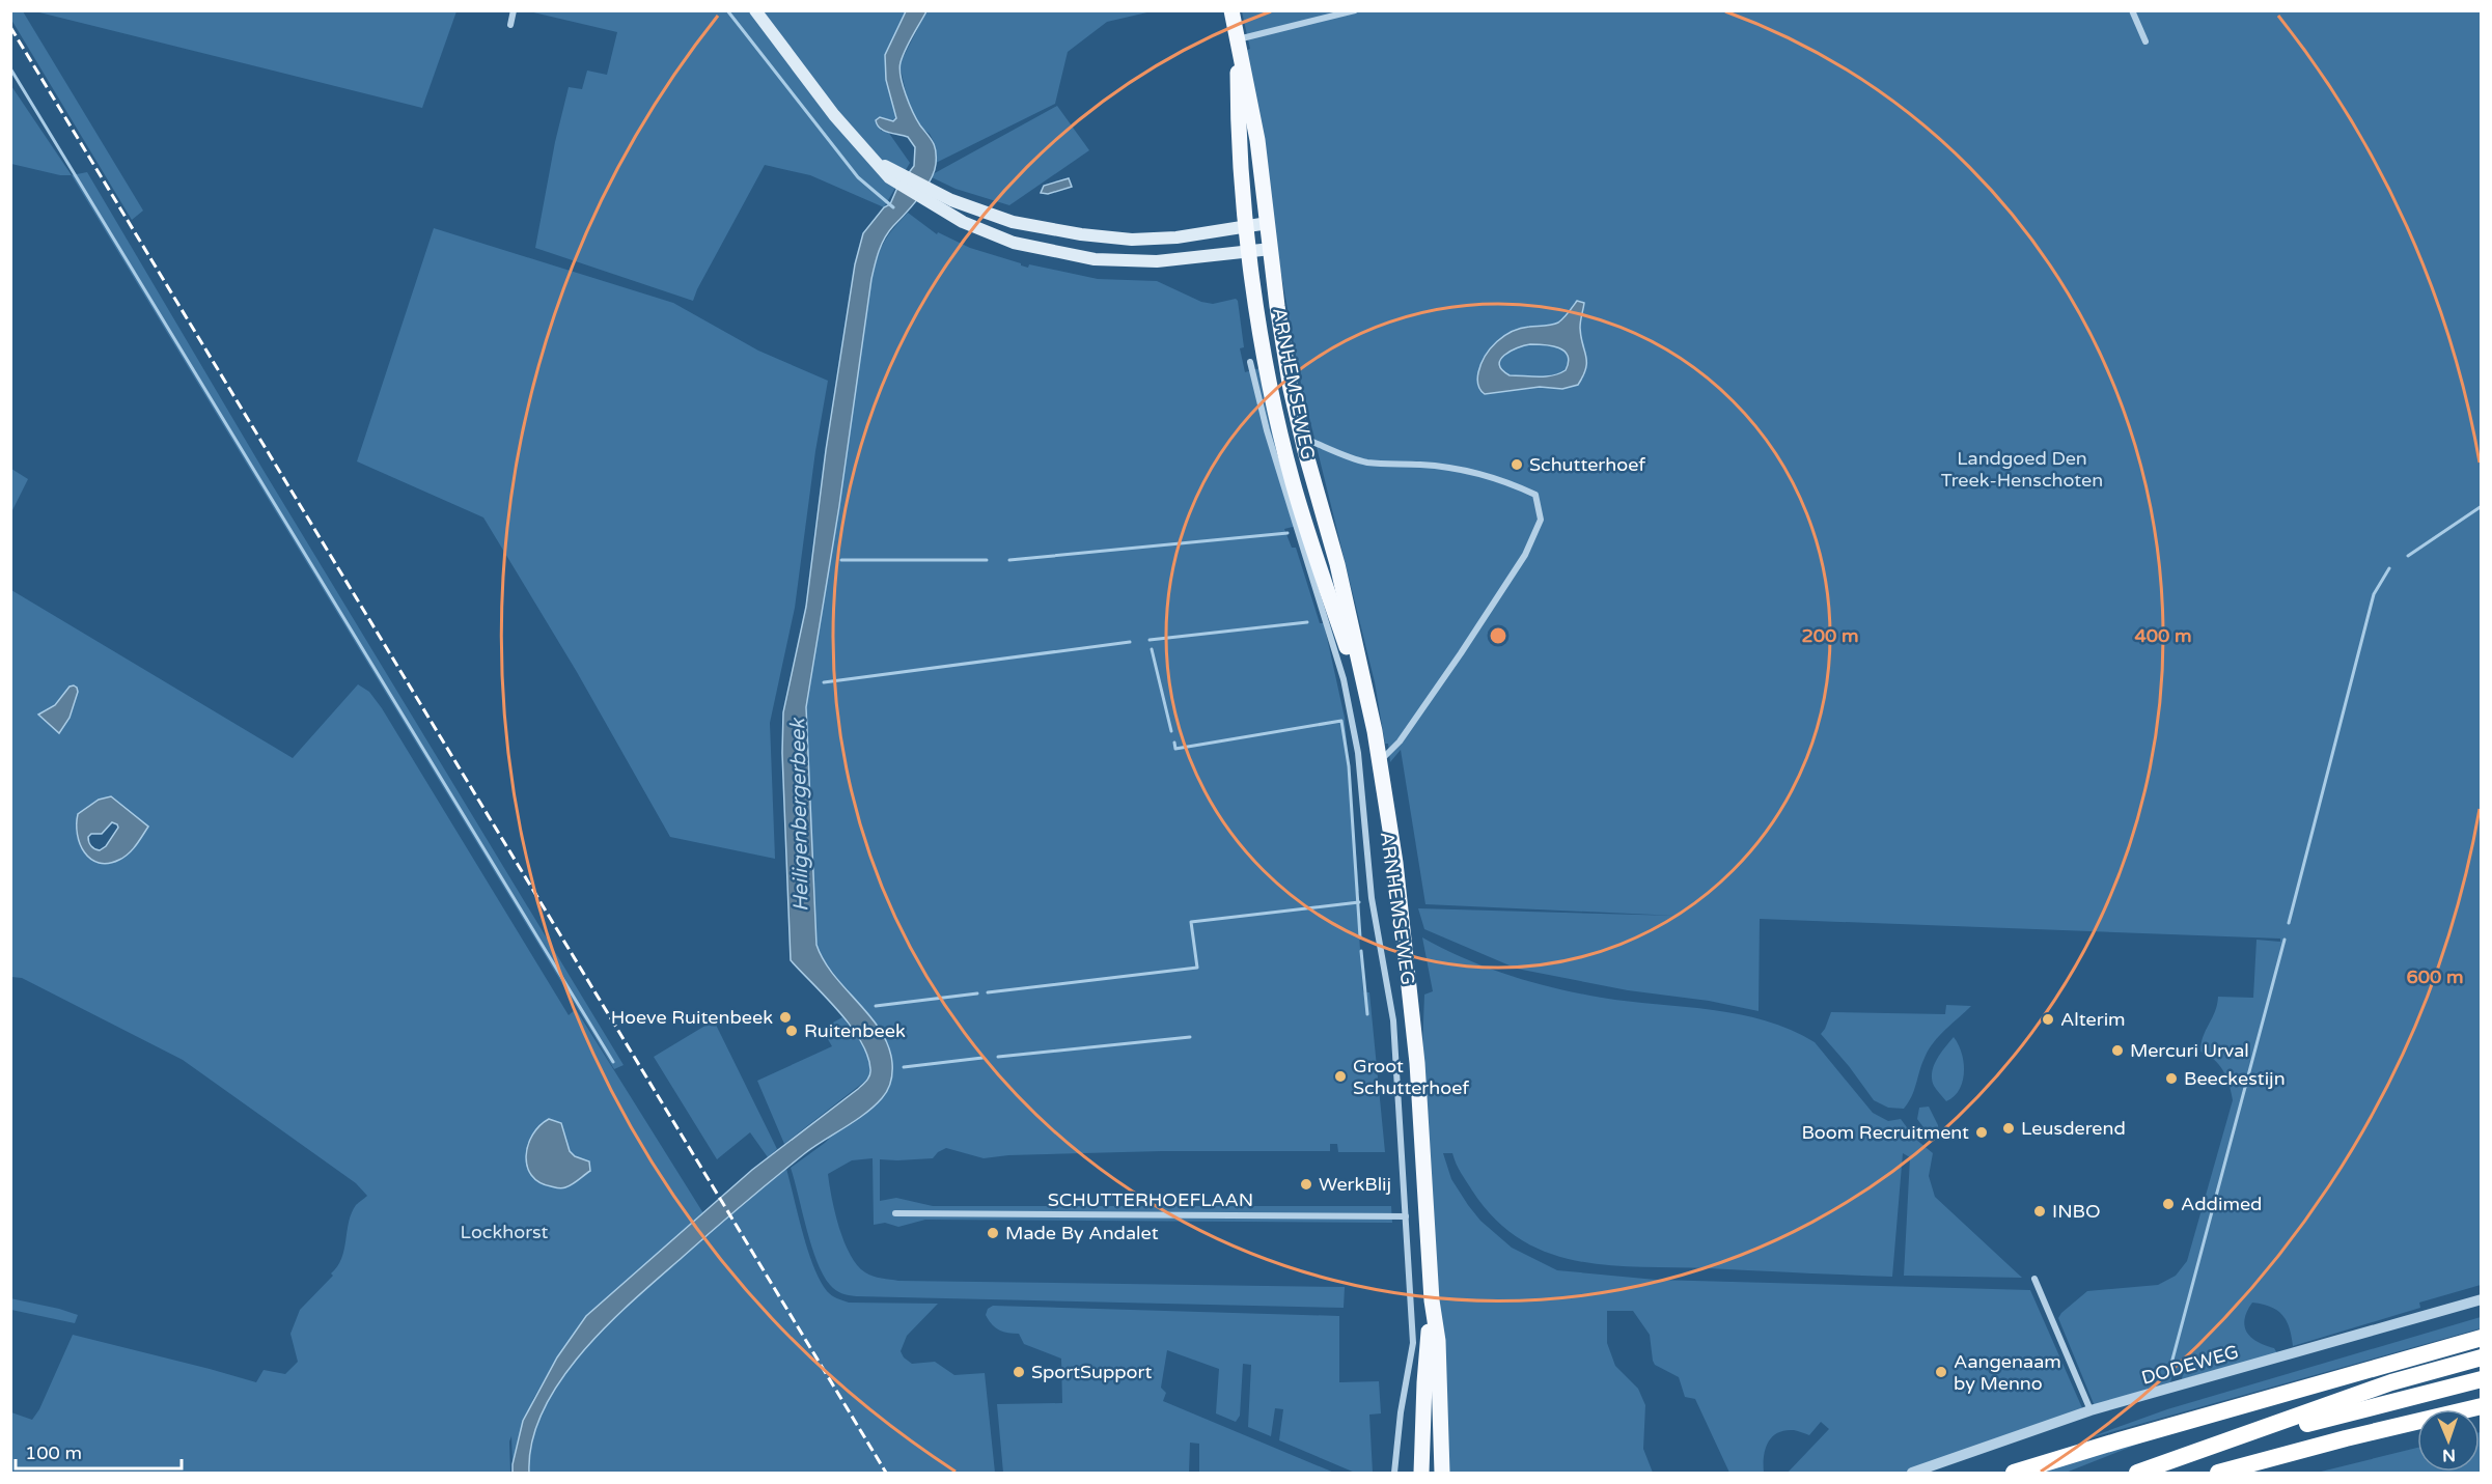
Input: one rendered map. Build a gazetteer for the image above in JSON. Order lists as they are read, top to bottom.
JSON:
{
  "streets": {
    "main road": ["ARNHEMSEWEG"],
    "street": ["SCHUTTERHOEFLAAN", "DODEWEG"]
  },
  "crossings": [
    ["ARNHEMSEWEG", "SCHUTTERHOEFLAAN"]
  ],
  "water": ["Heiligenbergerbeek"],
  "parks": ["Landgoed Den Treek-Henschoten", "Lockhorst"],
  "places": [
    "Schutterhoef",
    "Hoeve Ruitenbeek",
    "Alterim",
    "Ruitenbeek",
    "Mercuri Urval",
    "Groot Schutterhoef",
    "Beeckestijn",
    "Leusderend",
    "Boom Recruitment",
    "WerkBlij",
    "Addimed",
    "INBO",
    "Made By Andalet",
    "SportSupport",
    "Aangenaam by Menno"
  ],
  "scale_bar": "100 m",
  "north": "bottom",
  "rings": ["200 m", "400 m", "600 m"]
}
